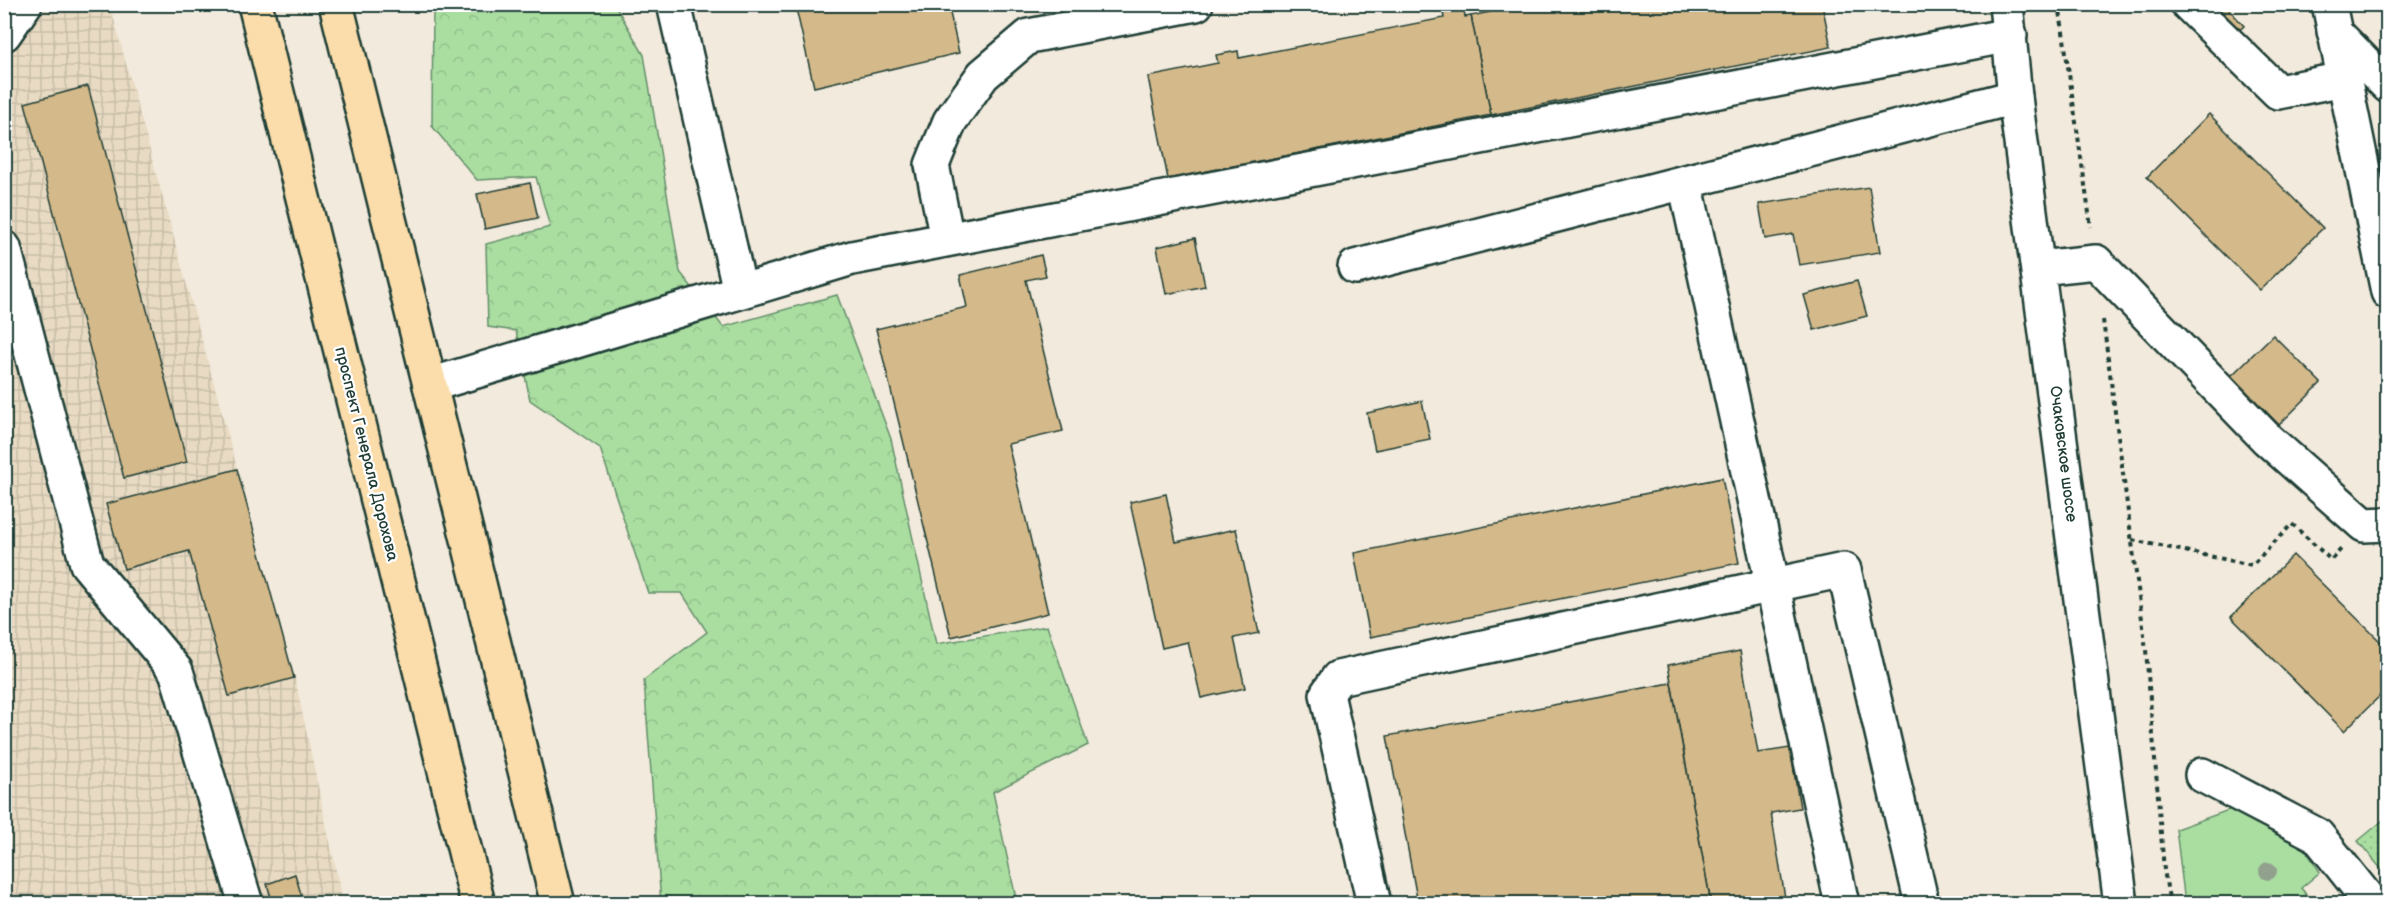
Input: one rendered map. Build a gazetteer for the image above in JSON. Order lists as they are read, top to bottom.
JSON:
{
  "streets": {
    "main road": ["проспект Генерала Дорохова"],
    "street": ["Очаковское шоссе"]
  }
}
